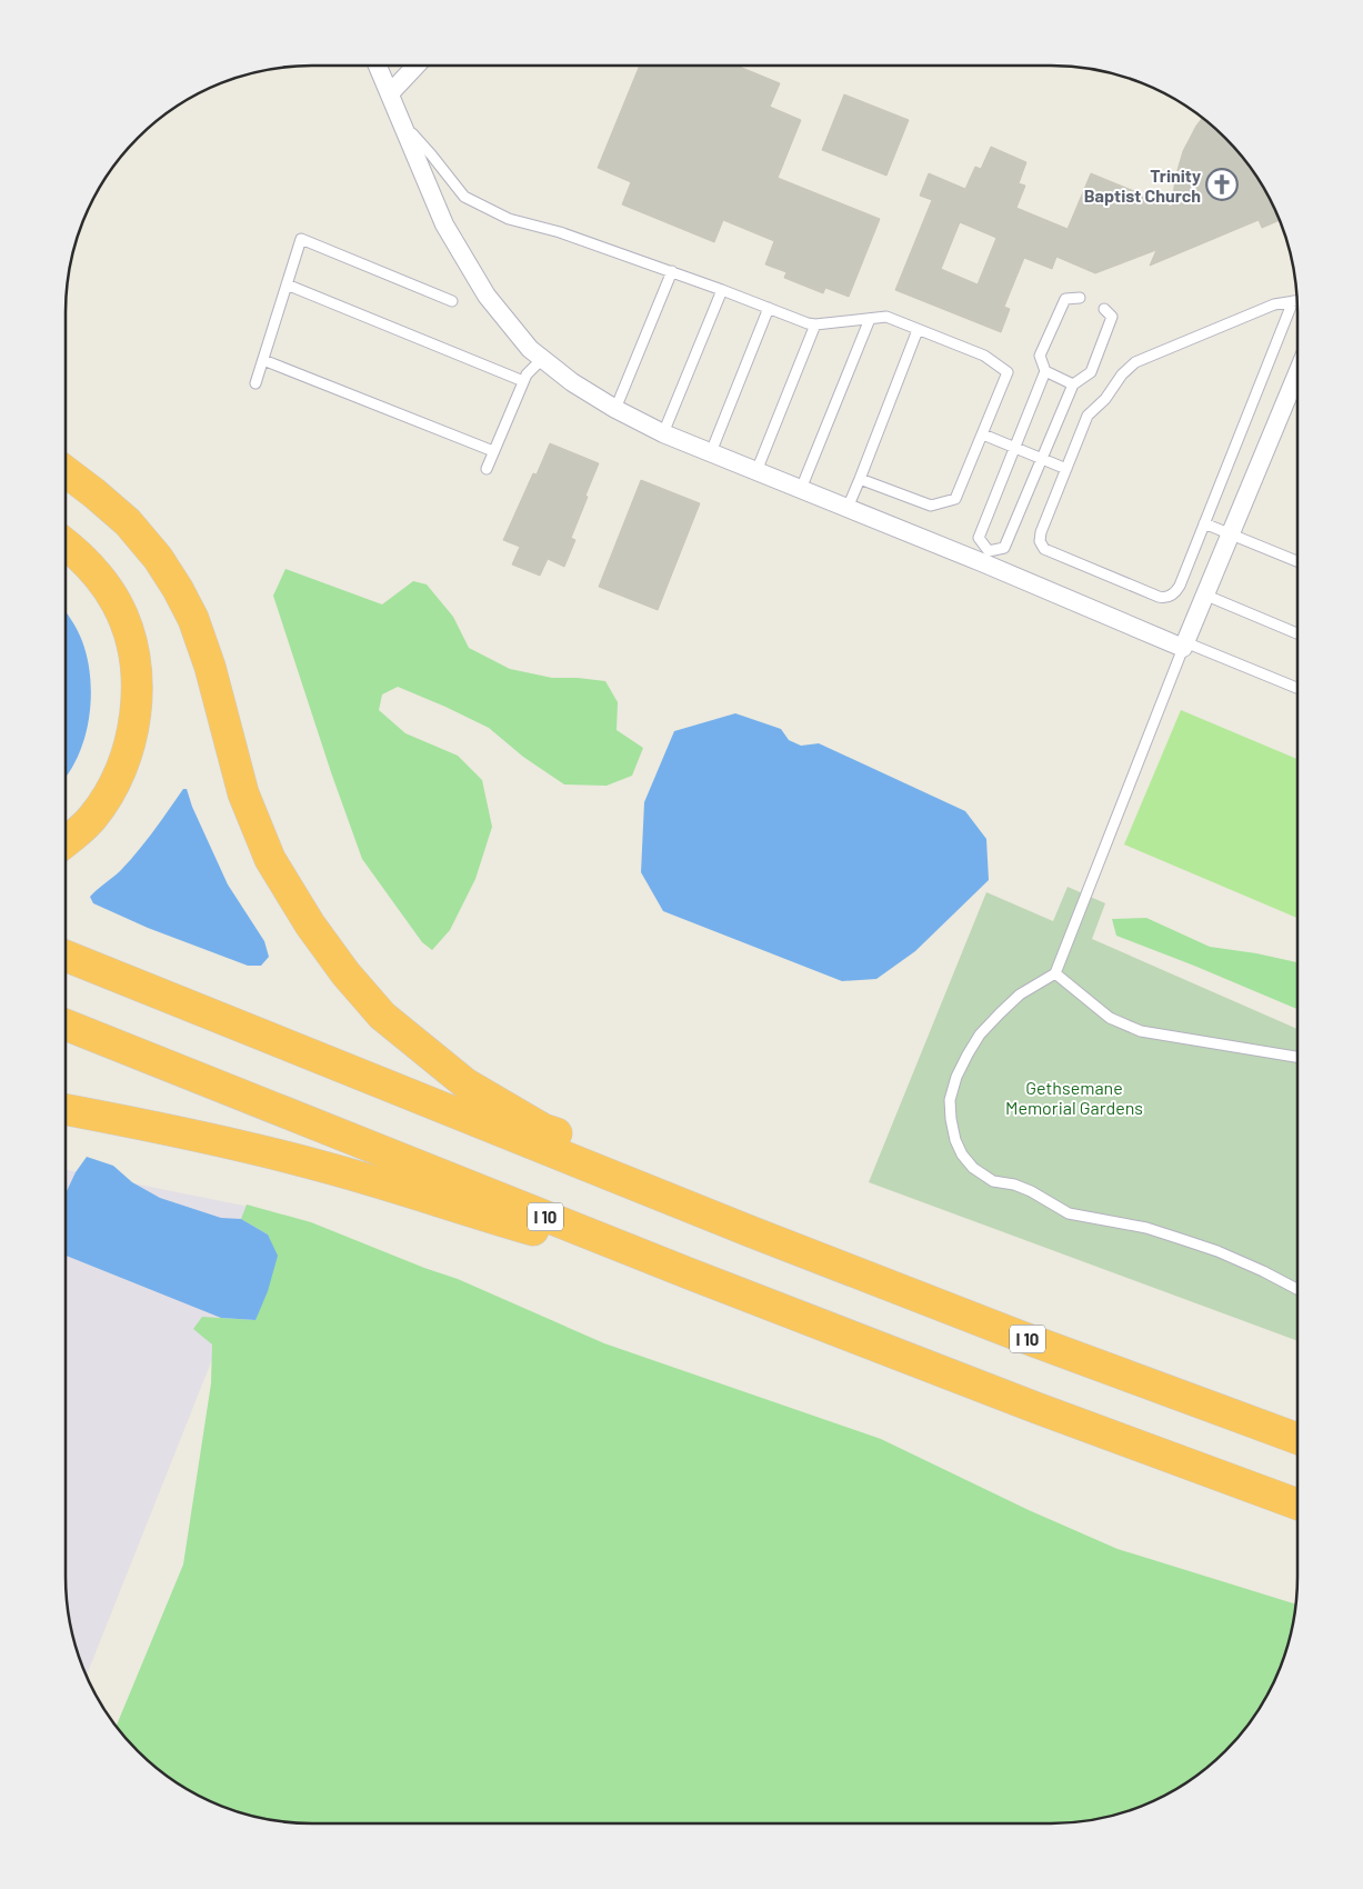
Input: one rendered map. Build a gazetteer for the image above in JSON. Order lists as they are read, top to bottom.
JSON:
{
  "streets": {
    "highway": ["I 10"]
  },
  "parks": ["Gethsemane Memorial Gardens"],
  "places": {
    "church": ["Trinity Baptist Church"]
  }
}
